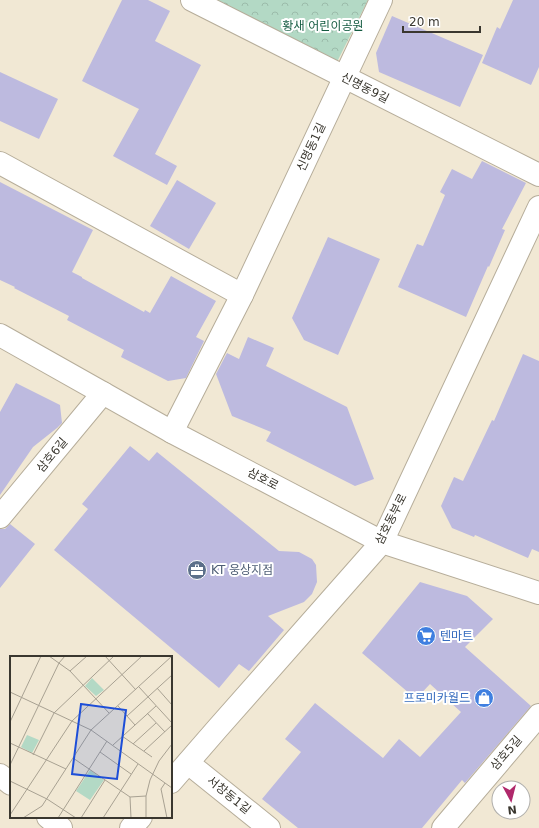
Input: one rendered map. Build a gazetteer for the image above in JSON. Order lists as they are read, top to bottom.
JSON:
{
  "streets": {
    "street": [
      "신명동9길",
      "신명동1길",
      "삼호6길",
      "삼호로",
      "삼호동부로",
      "삼호5길",
      "서창동1길"
    ]
  },
  "crossings": [
    ["신명동9길", "신명동1길"],
    ["신명동1길", "삼호로"],
    ["삼호6길", "삼호로"],
    ["삼호로", "삼호동부로"],
    ["삼호동부로", "서창동1길"]
  ],
  "parks": ["황새 어린이공원"],
  "places": {
    "office": ["KT 웅상지점"],
    "supermarket": ["텐마트"],
    "shop": ["프로미카월드"]
  },
  "scale_bar": "20 m",
  "north": "bottom"
}
